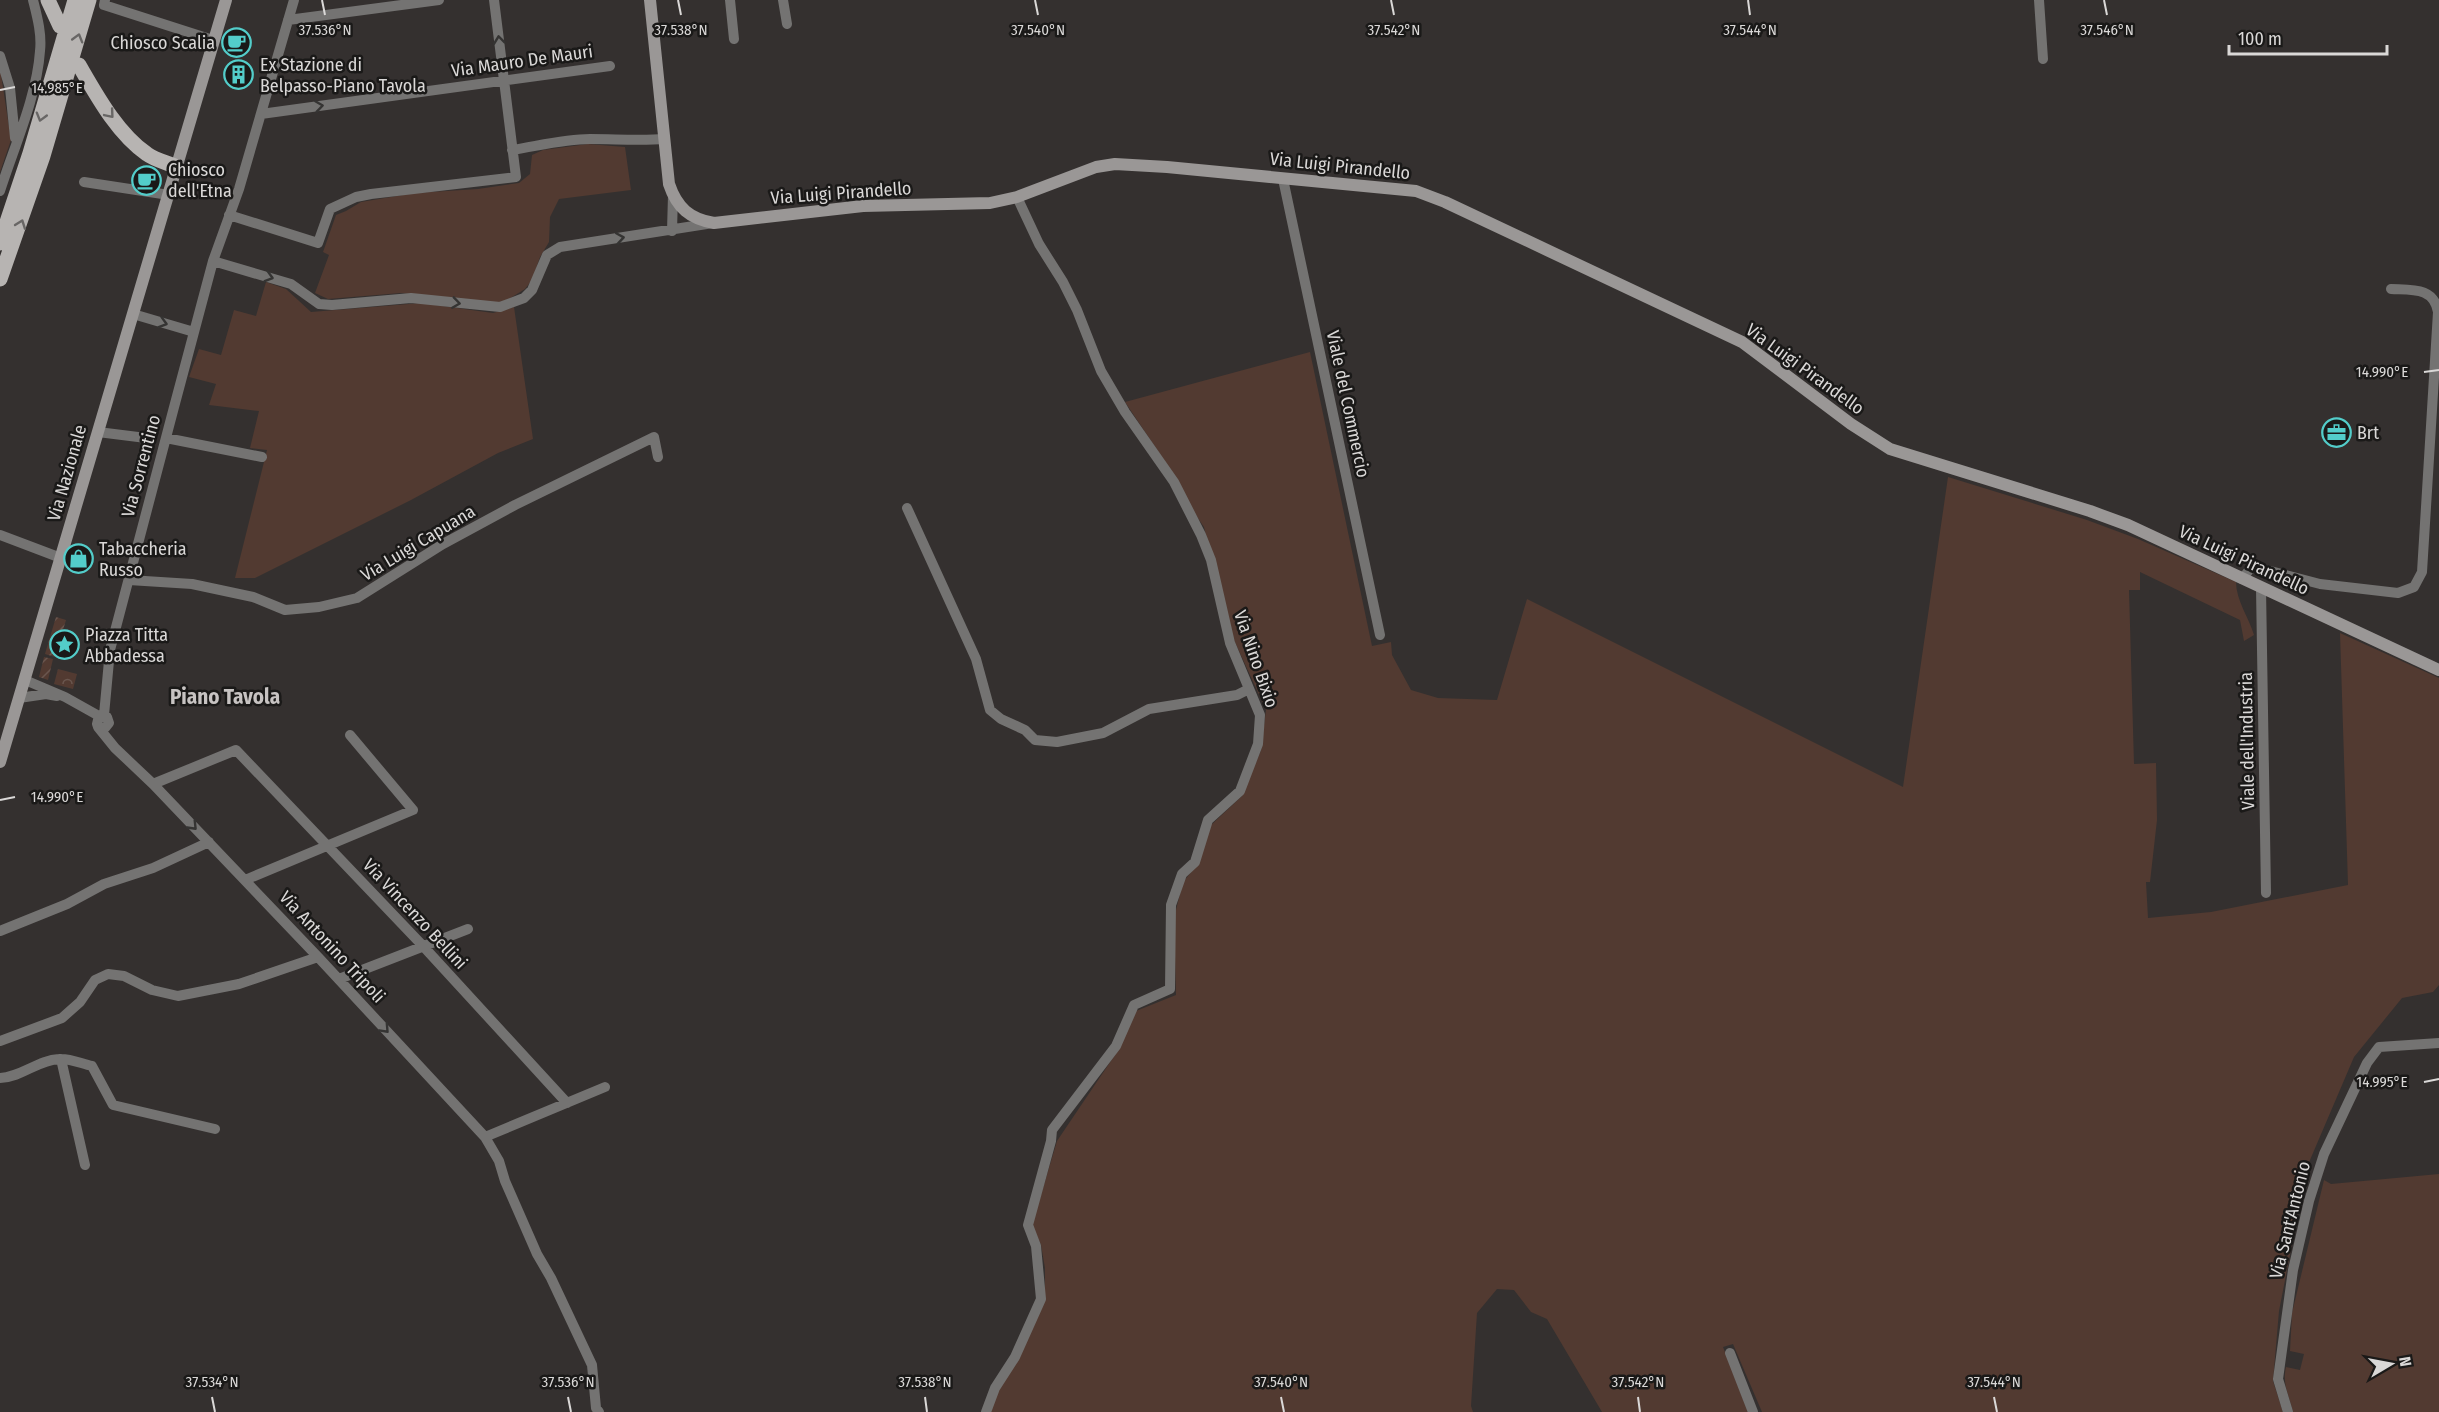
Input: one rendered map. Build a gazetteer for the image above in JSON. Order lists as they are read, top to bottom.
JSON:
{
  "streets": {
    "street": [
      "Via Mauro De Mauri",
      "Via Luigi Pirandello",
      "Viale del Commercio",
      "Via Sorrentino",
      "Via Nazionale",
      "Via Luigi Capuana",
      "Via Nino Bixio",
      "Viale dell'Industria",
      "Via Vincenzo Bellini",
      "Via Antonino Tripoli",
      "Via Sant'Antonio"
    ]
  },
  "crossings": [
    ["Via Mauro De Mauri", "Via Sorrentino"],
    ["Via Luigi Pirandello", "Viale del Commercio"],
    ["Via Luigi Pirandello", "Via Sorrentino"],
    ["Via Luigi Pirandello", "Via Nino Bixio"],
    ["Via Luigi Pirandello", "Viale dell'Industria"],
    ["Via Sorrentino", "Via Luigi Capuana"],
    ["Via Sorrentino", "Via Antonino Tripoli"],
    ["Via Vincenzo Bellini", "Via Antonino Tripoli"]
  ],
  "districts": ["Piano Tavola"],
  "places": {
    "cafe": ["Chiosco Scalia", "Chiosco dell'Etna"],
    "building": ["Ex Stazione di Belpasso-Piano Tavola"],
    "office": ["Brt"],
    "shop": ["Tabaccheria Russo"],
    "place": ["Piazza Titta Abbadessa"]
  },
  "scale_bar": "100 m",
  "north": "right",
  "coordinates": [
    "37.540°N",
    "37.546°N",
    "37.536°N",
    "37.538°N",
    "37.542°N",
    "37.544°N",
    "14.985°E",
    "14.990°E",
    "14.995°E",
    "37.534°N"
  ]
}
